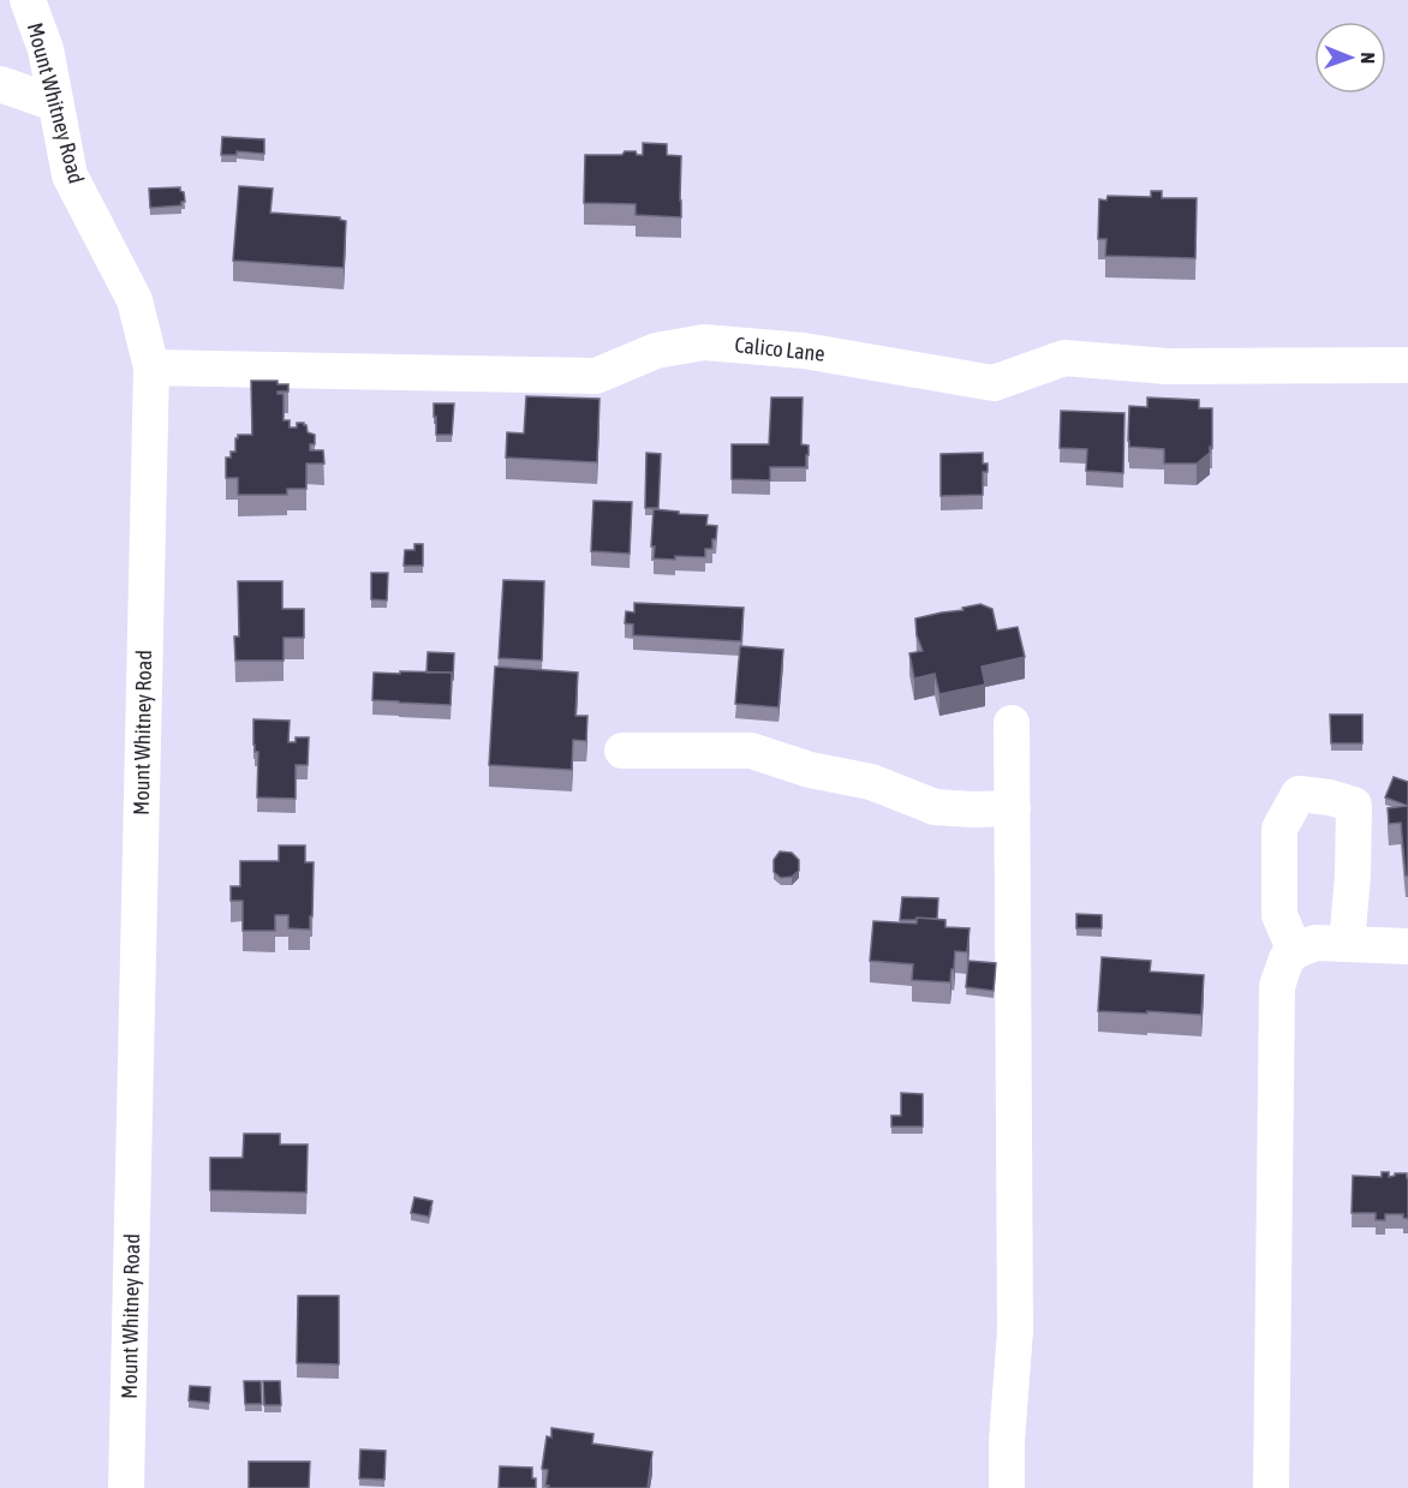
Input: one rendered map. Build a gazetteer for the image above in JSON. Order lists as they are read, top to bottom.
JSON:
{
  "streets": {
    "street": ["Mount Whitney Road", "Calico Lane"]
  },
  "crossings": [
    ["Mount Whitney Road", "Calico Lane"]
  ],
  "north": "right"
}
